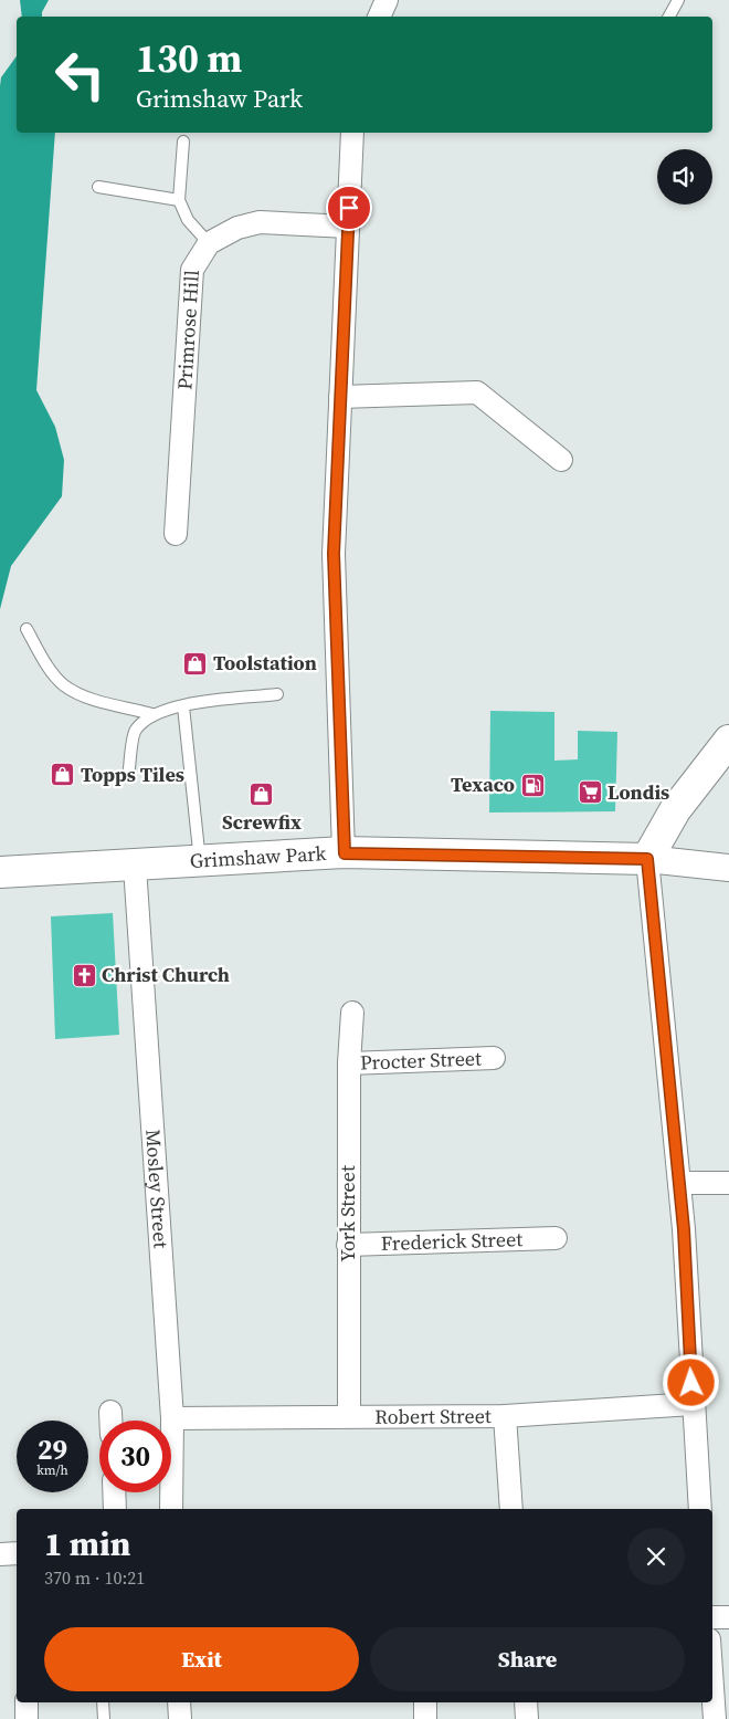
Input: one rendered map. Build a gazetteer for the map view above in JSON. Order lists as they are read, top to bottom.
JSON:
{
  "streets": {
    "highway": ["Grimshaw Park"],
    "street": [
      "Primrose Hill",
      "Procter Street",
      "Mosley Street",
      "York Street",
      "Frederick Street",
      "Robert Street"
    ]
  },
  "crossings": [
    ["Grimshaw Park", "Mosley Street"],
    ["Procter Street", "York Street"],
    ["Mosley Street", "Robert Street"],
    ["York Street", "Frederick Street"],
    ["York Street", "Robert Street"]
  ],
  "places": {
    "shop": ["Toolstation", "Topps Tiles", "Screwfix"],
    "fuel station": ["Texaco"],
    "supermarket": ["Londis"],
    "church": ["Christ Church"]
  },
  "page": {
    "turn": ["130 m", "Grimshaw Park"],
    "speed": "29 km/h",
    "limit": "30",
    "heading": ["1 min", "370 m · 10:21"],
    "buttons": ["Exit", "Share"]
  }
}
